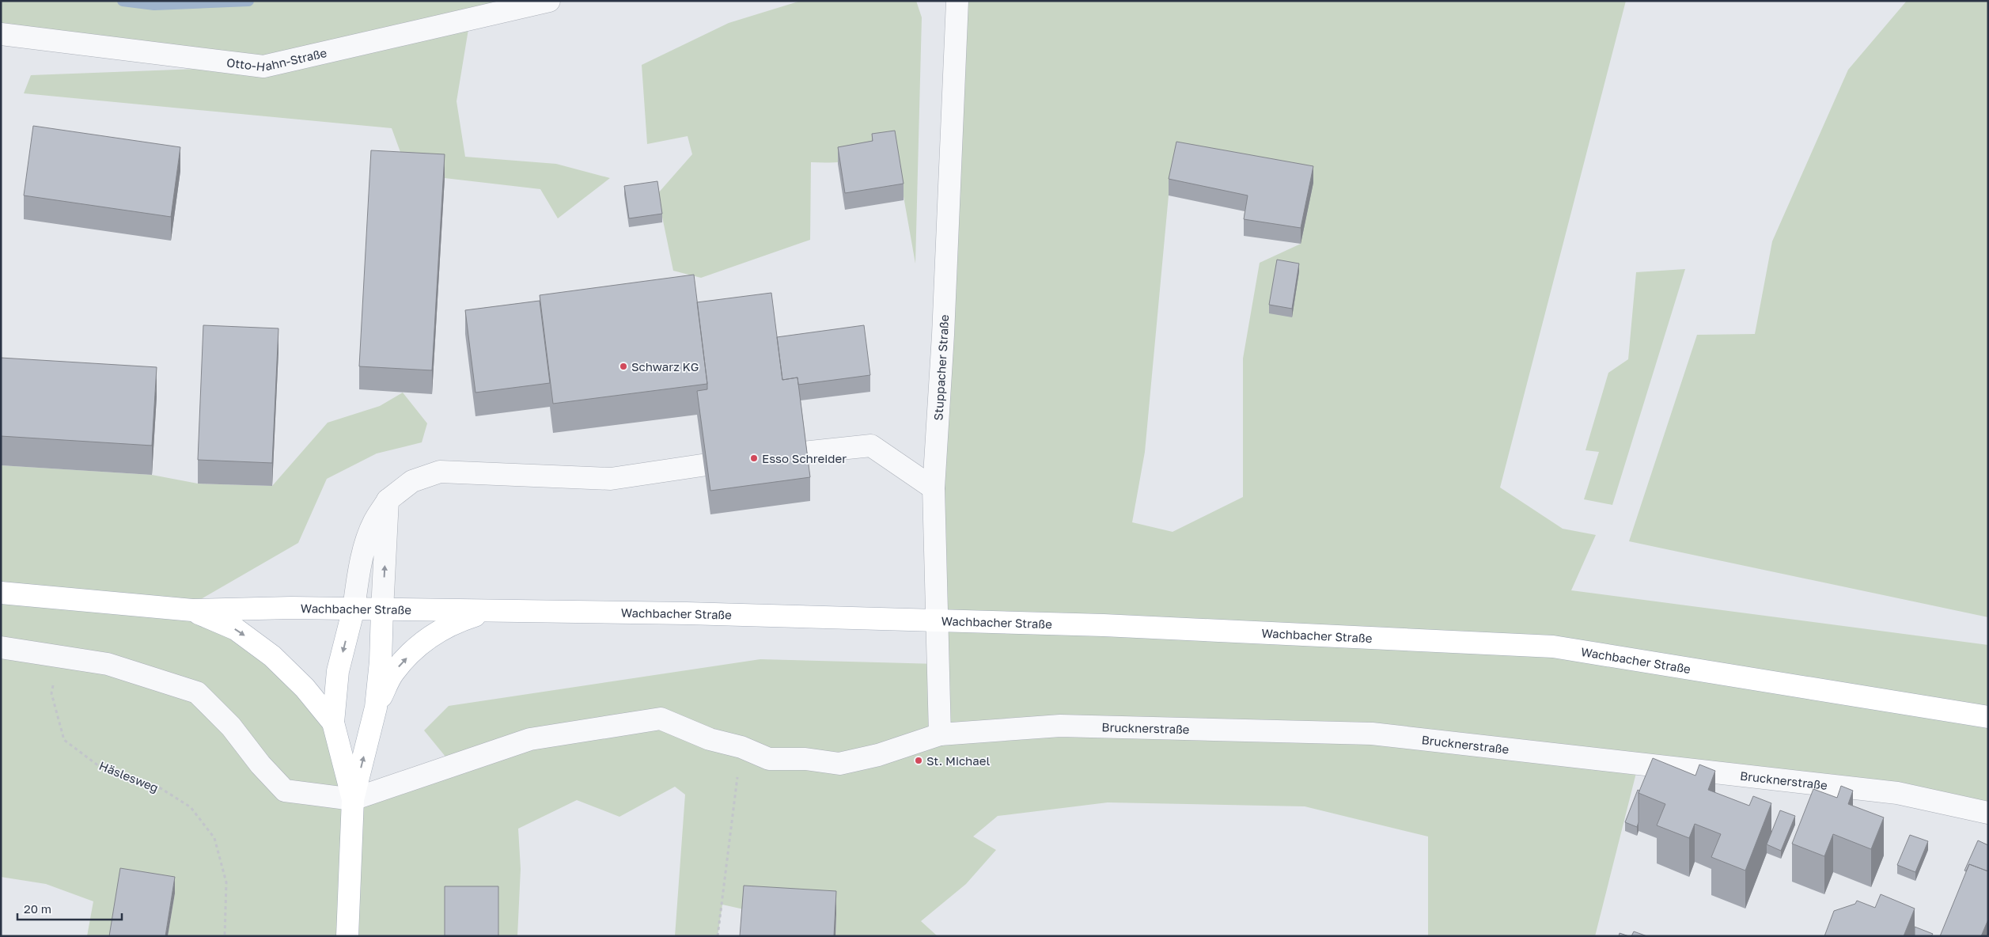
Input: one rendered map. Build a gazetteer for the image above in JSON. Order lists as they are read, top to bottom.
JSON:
{
  "streets": {
    "main road": ["Wachbacher Straße"],
    "street": ["Otto-Hahn-Straße", "Stuppacher Straße", "Brucknerstraße"],
    "path": ["Häslesweg"]
  },
  "crossings": [
    ["Stuppacher Straße", "Wachbacher Straße"],
    ["Stuppacher Straße", "Brucknerstraße"]
  ],
  "places": ["Schwarz KG", "Esso Schreider", "St. Michael"],
  "scale_bar": "20 m"
}
